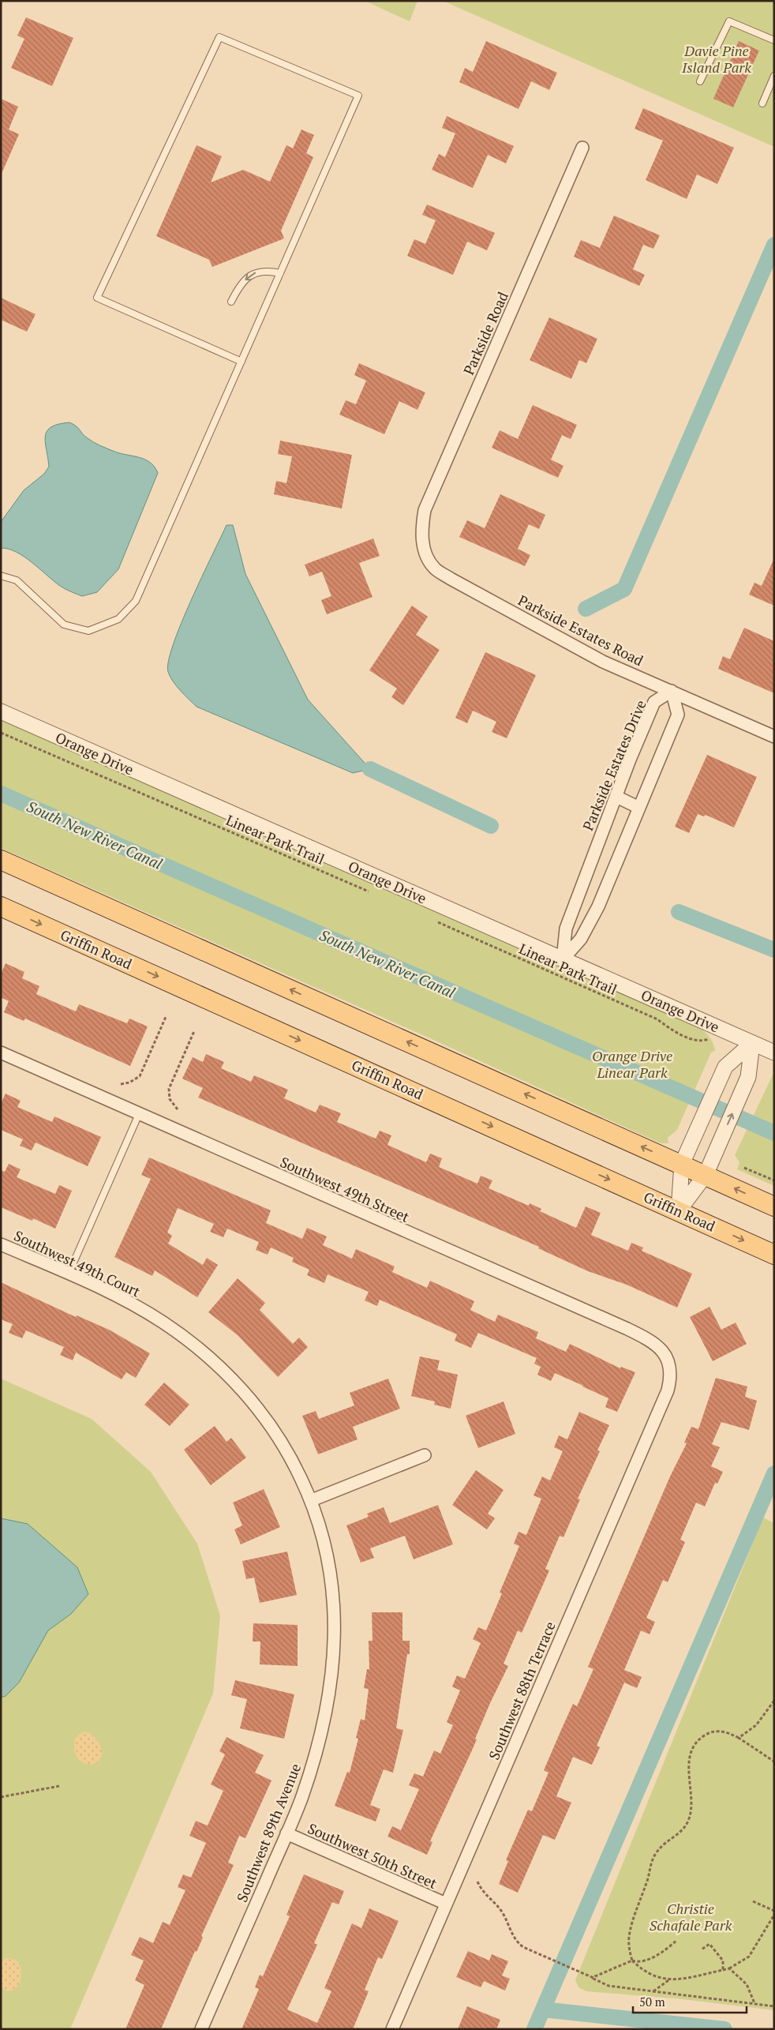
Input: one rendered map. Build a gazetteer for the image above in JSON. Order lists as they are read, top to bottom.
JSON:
{
  "streets": {
    "main road": ["Griffin Road"],
    "street": [
      "Parkside Road",
      "Parkside Estates Road",
      "Orange Drive",
      "Parkside Estates Drive",
      "Southwest 49th Street",
      "Southwest 49th Court",
      "Southwest 88th Terrace",
      "Southwest 89th Avenue",
      "Southwest 50th Street"
    ],
    "path": ["Linear Park Trail"]
  },
  "crossings": [
    ["Parkside Road", "Parkside Estates Road"],
    ["Parkside Estates Road", "Parkside Estates Drive"],
    ["Orange Drive", "Parkside Estates Drive"],
    ["Southwest 49th Street", "Southwest 88th Terrace"],
    ["Southwest 49th Court", "Southwest 89th Avenue"],
    ["Southwest 88th Terrace", "Southwest 50th Street"],
    ["Southwest 89th Avenue", "Southwest 50th Street"]
  ],
  "water": ["South New River Canal"],
  "parks": ["Davie Pine Island Park", "Orange Drive Linear Park", "Christie Schafale Park"],
  "scale_bar": "50 m"
}
